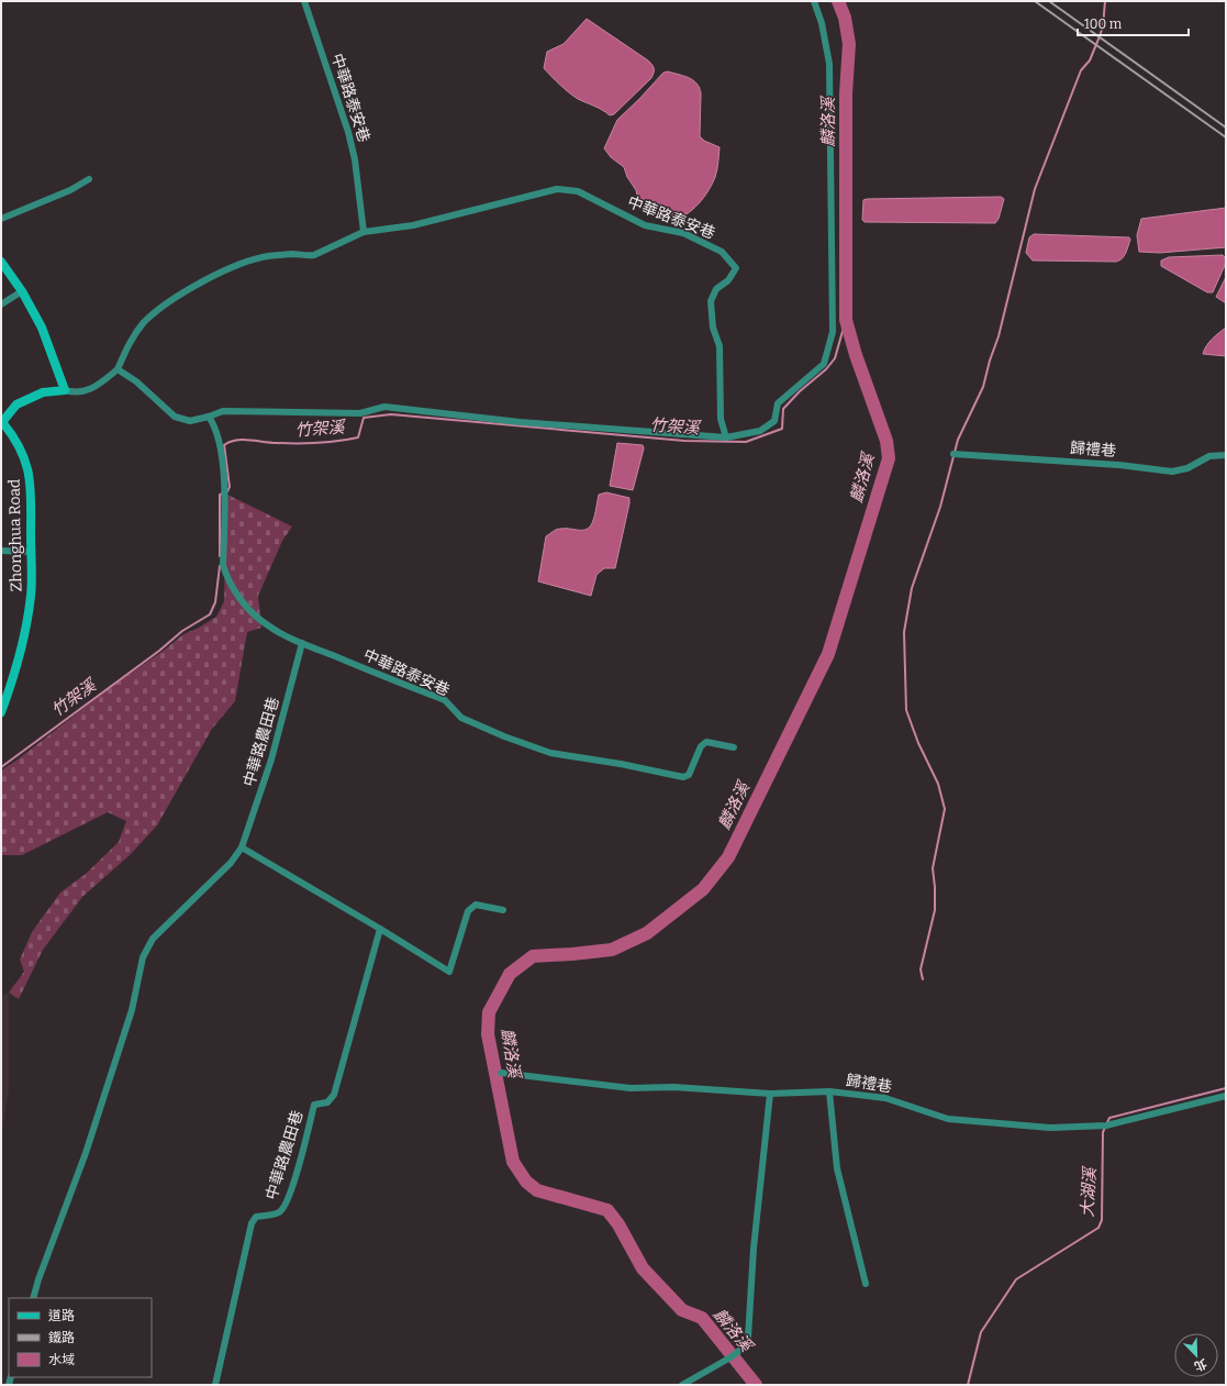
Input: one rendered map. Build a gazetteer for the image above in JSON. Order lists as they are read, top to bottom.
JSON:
{
  "streets": {
    "street": [
      "中華路泰安巷",
      "歸禮巷",
      "Zhonghua Road",
      "中華路農田巷"
    ]
  },
  "crossings": [
    ["中華路泰安巷", "中華路農田巷"]
  ],
  "water": ["麟洛溪", "竹架溪", "大湖溪"],
  "legend": ["道路", "鐵路", "水域"],
  "scale_bar": "100 m",
  "north": "bottom right"
}
